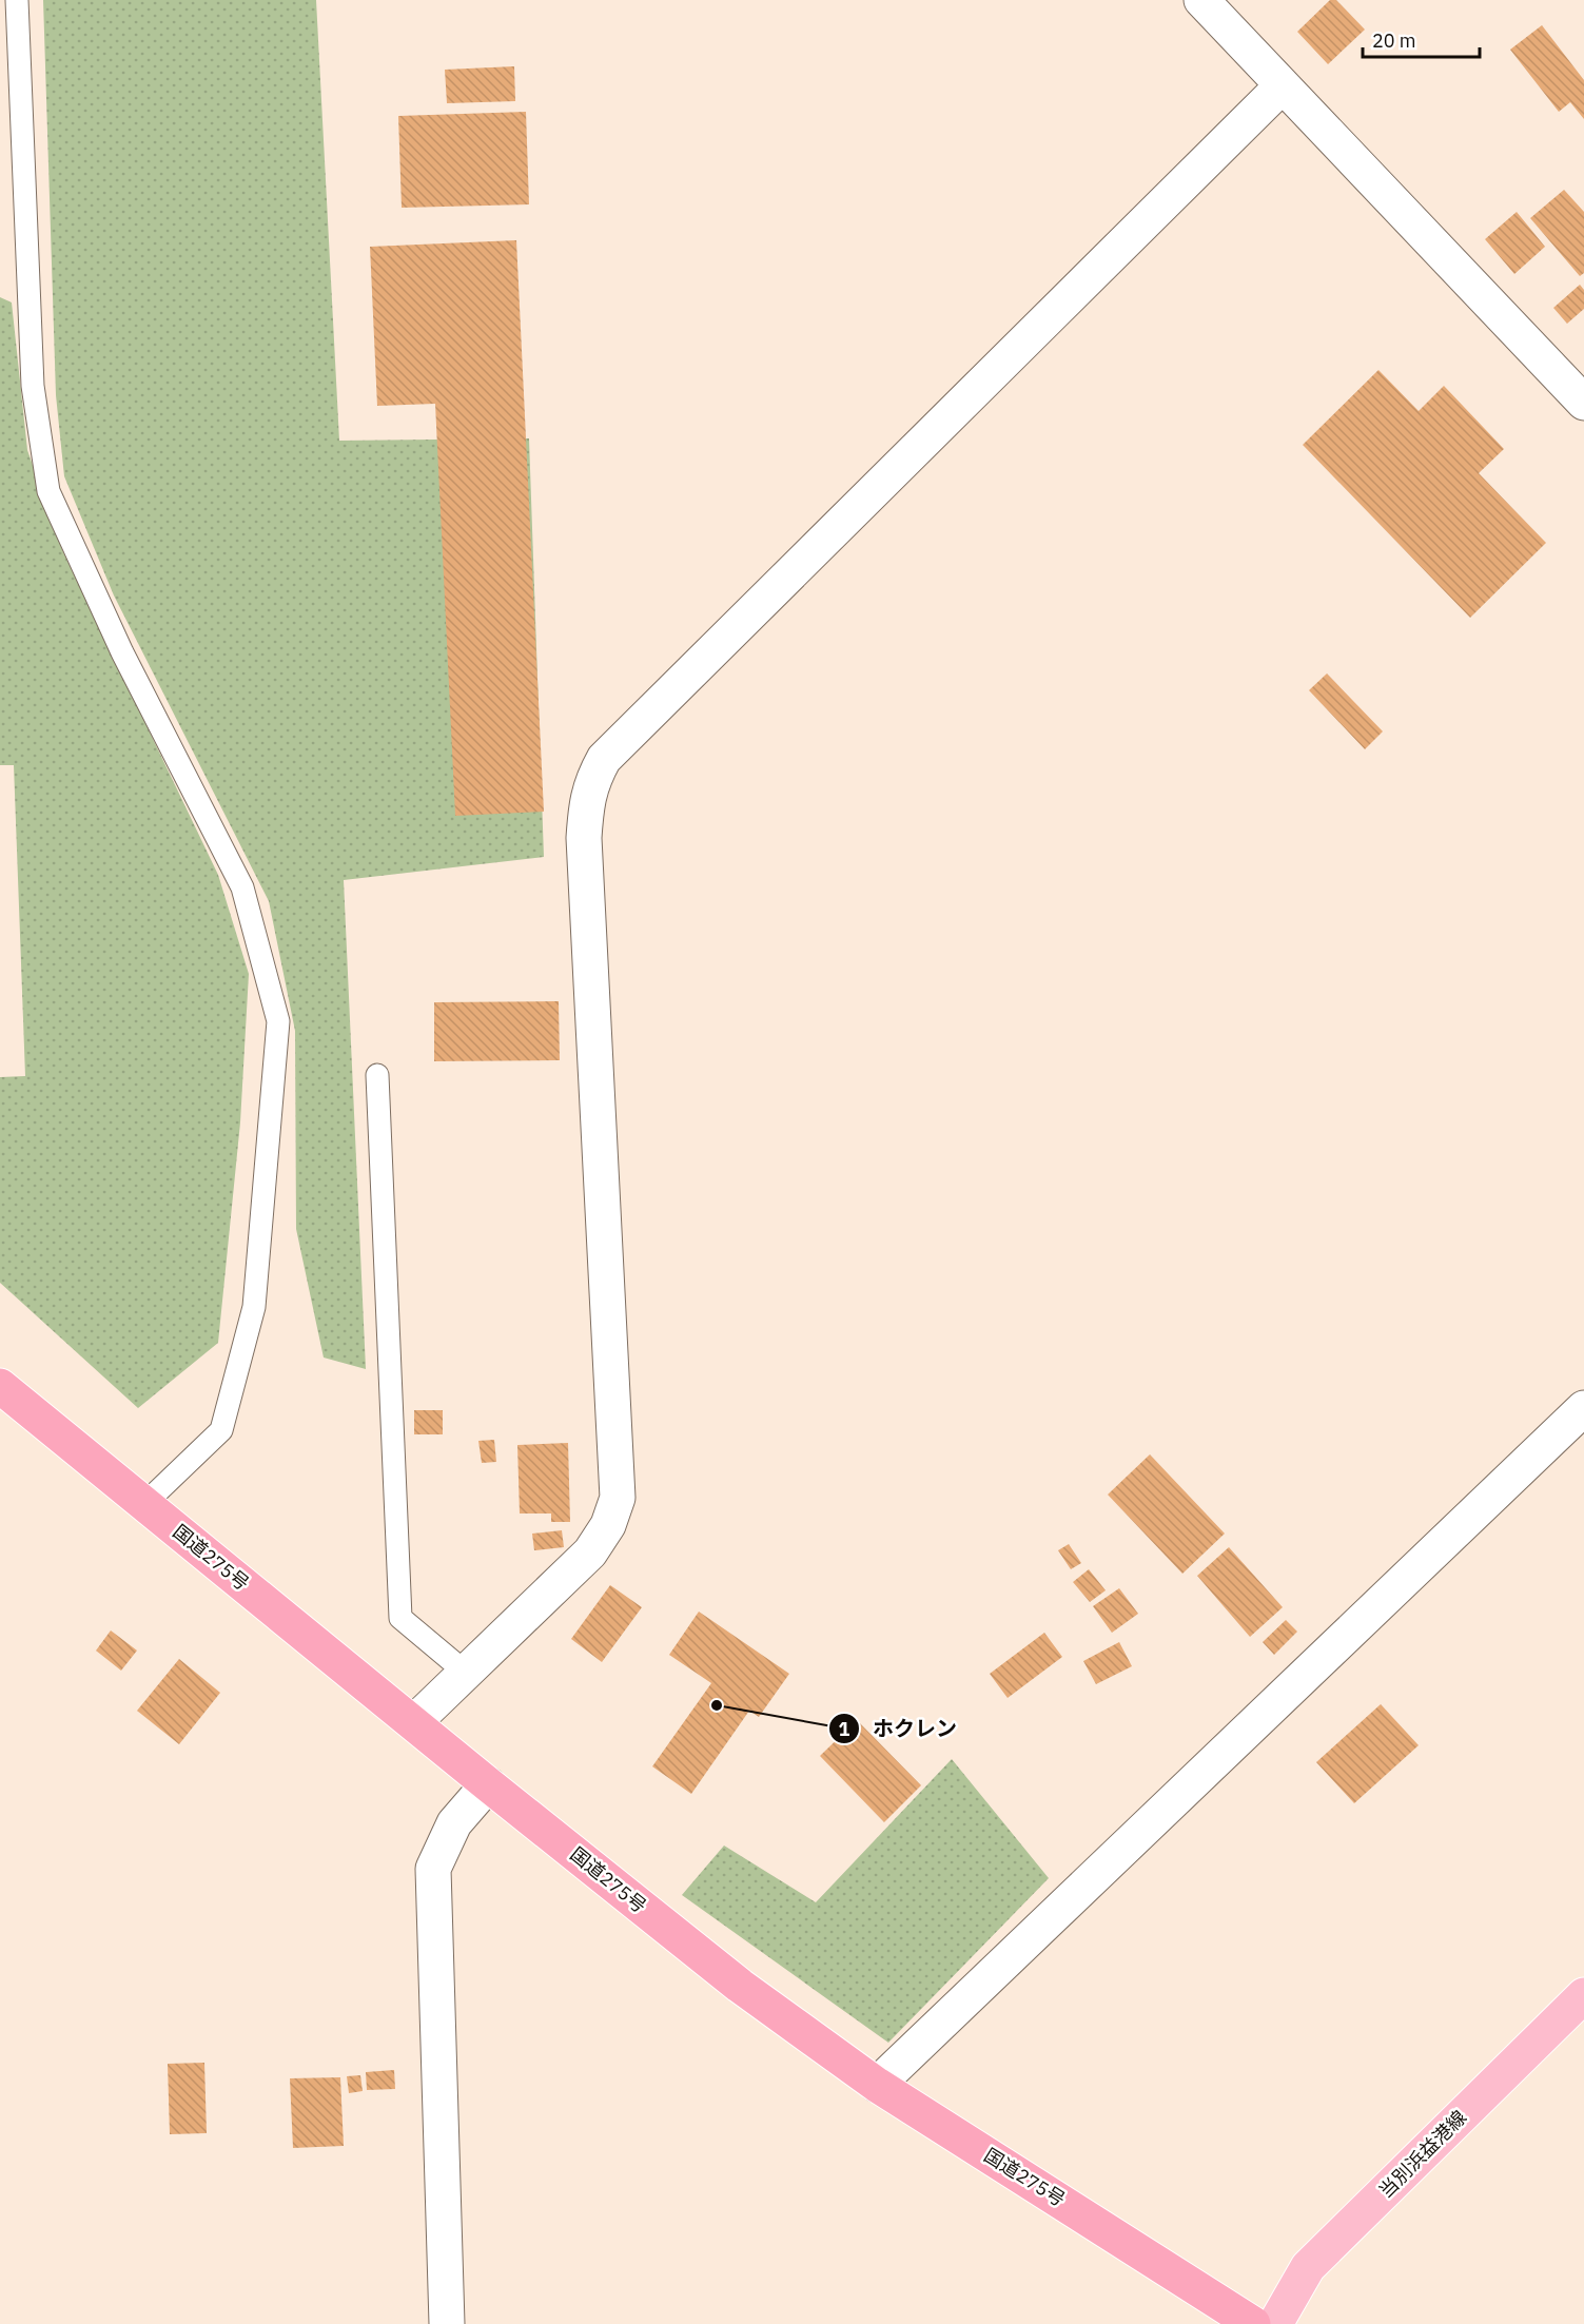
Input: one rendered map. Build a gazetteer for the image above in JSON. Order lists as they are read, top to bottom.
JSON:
{
  "streets": {
    "highway": ["国道275号"],
    "main road": ["当別浜益港線"]
  },
  "places": ["ホクレン"],
  "scale_bar": "20 m"
}
